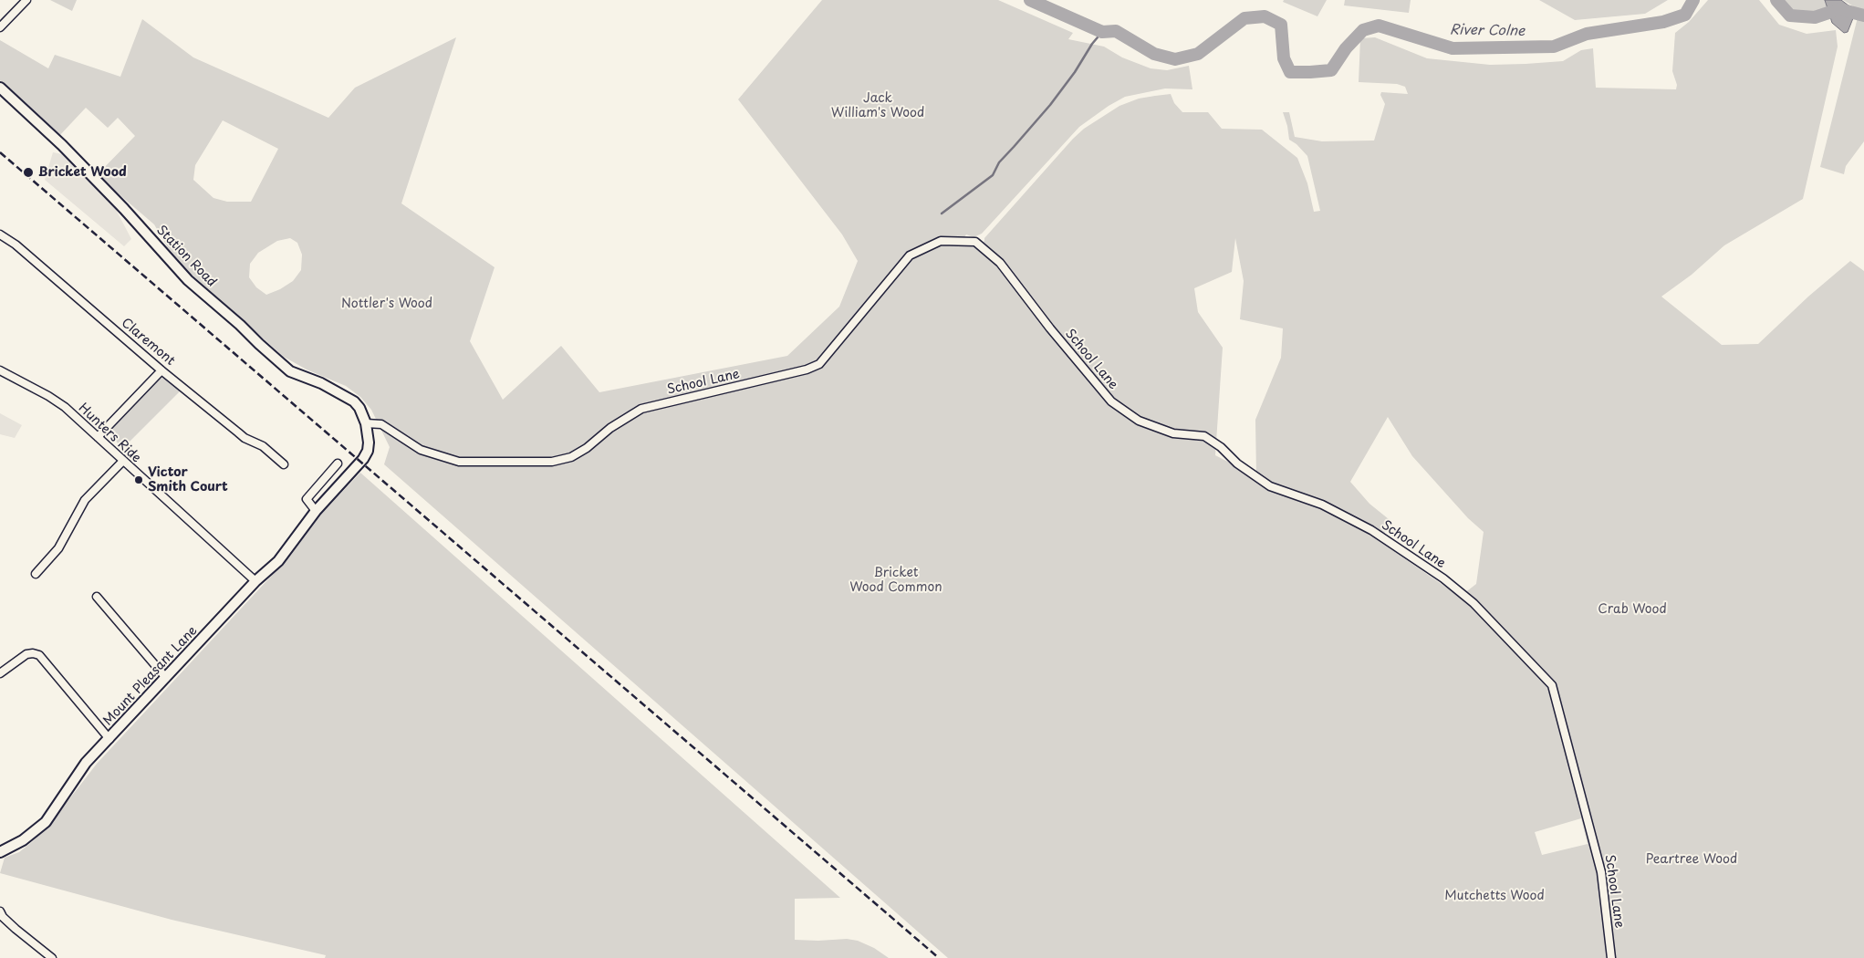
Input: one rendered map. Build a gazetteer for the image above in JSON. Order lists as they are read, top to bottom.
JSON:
{
  "streets": {
    "street": [
      "Station Road",
      "Claremont",
      "School Lane",
      "Hunters Ride",
      "Mount Pleasant Lane"
    ]
  },
  "crossings": [
    ["Station Road", "School Lane"],
    ["Station Road", "Mount Pleasant Lane"],
    ["School Lane", "Mount Pleasant Lane"],
    ["Hunters Ride", "Mount Pleasant Lane"]
  ],
  "water": ["River Colne"],
  "parks": [
    "Jack William's Wood",
    "Nottler's Wood",
    "Bricket Wood Common",
    "Crab Wood",
    "Peartree Wood",
    "Mutchetts Wood"
  ],
  "places": ["Bricket Wood", "Victor Smith Court"]
}
